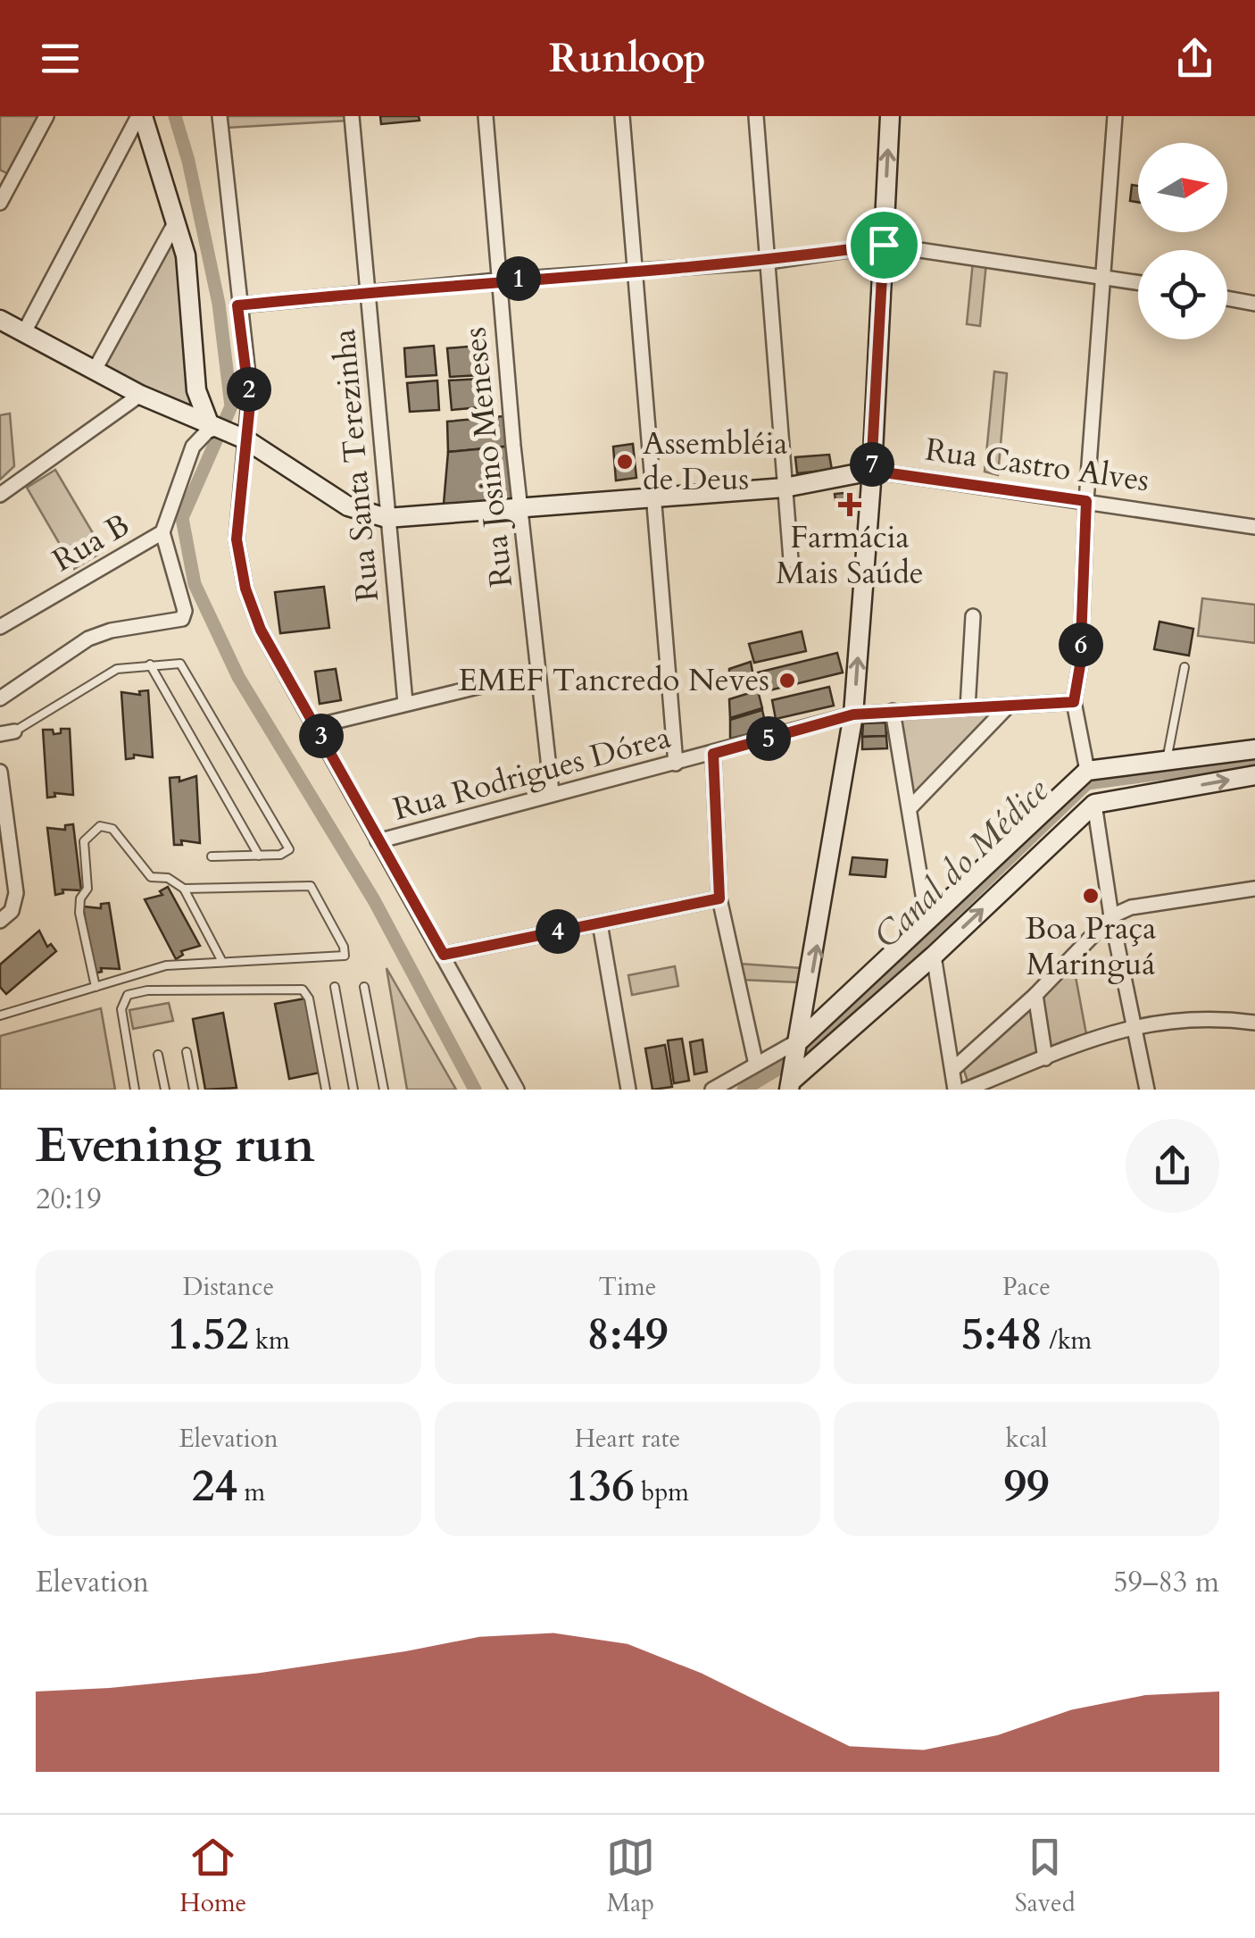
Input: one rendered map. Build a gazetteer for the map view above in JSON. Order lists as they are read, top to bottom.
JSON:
{
  "streets": {
    "street": [
      "Rua Josino Meneses",
      "Rua Santa Terezinha",
      "Rua Castro Alves",
      "Rua B",
      "Rua Rodrigues Dórea"
    ]
  },
  "crossings": [
    ["Rua Josino Meneses", "Rua Castro Alves"],
    ["Rua Josino Meneses", "Rua Rodrigues Dórea"],
    ["Rua Santa Terezinha", "Rua Castro Alves"]
  ],
  "water": ["Canal do Médice"],
  "places": {
    "other": ["Assembléia de Deus", "EMEF Tancredo Neves", "Boa Praça Maringuá"],
    "health": ["Farmácia Mais Saúde"]
  },
  "north": "right",
  "page": {
    "header": "Runloop",
    "pins": [
      "1",
      "2",
      "7",
      "6",
      "3",
      "5",
      "4"
    ],
    "heading": ["Evening run", "20:19"],
    "stats": [
      ["Distance", "1.52 km"],
      ["Time", "8:49"],
      ["Pace", "5:48 /km"],
      ["Elevation", "24 m"],
      ["Heart rate", "136 bpm"],
      ["kcal", "99"]
    ],
    "chart": ["Elevation", "59–83 m"],
    "tabs": ["Home", "Map", "Saved"]
  }
}
